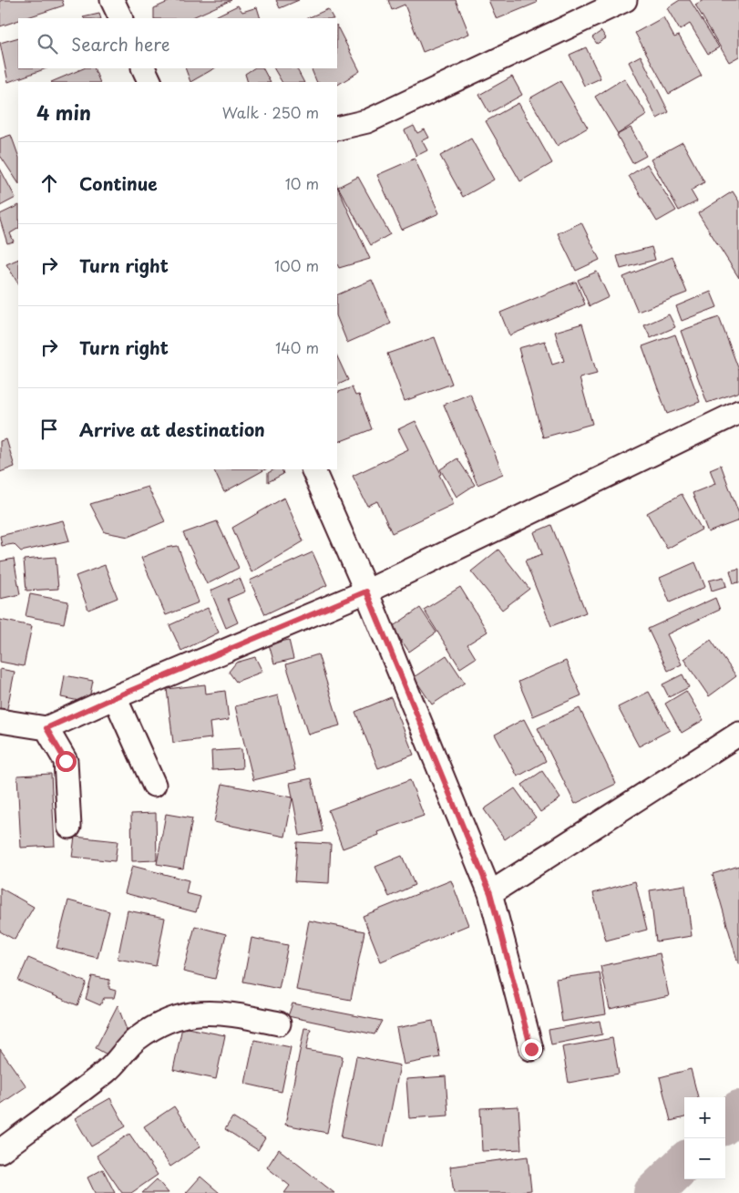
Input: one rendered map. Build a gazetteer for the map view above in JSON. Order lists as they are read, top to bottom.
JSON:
{
  "page": {
    "search": "Search here",
    "heading": ["4 min", "Walk · 250 m"],
    "list": [
      ["Continue", "10 m"],
      ["Turn right", "100 m"],
      ["Turn right", "140 m"],
      "Arrive at destination"
    ],
    "map_buttons": ["+", "−"]
  }
}
